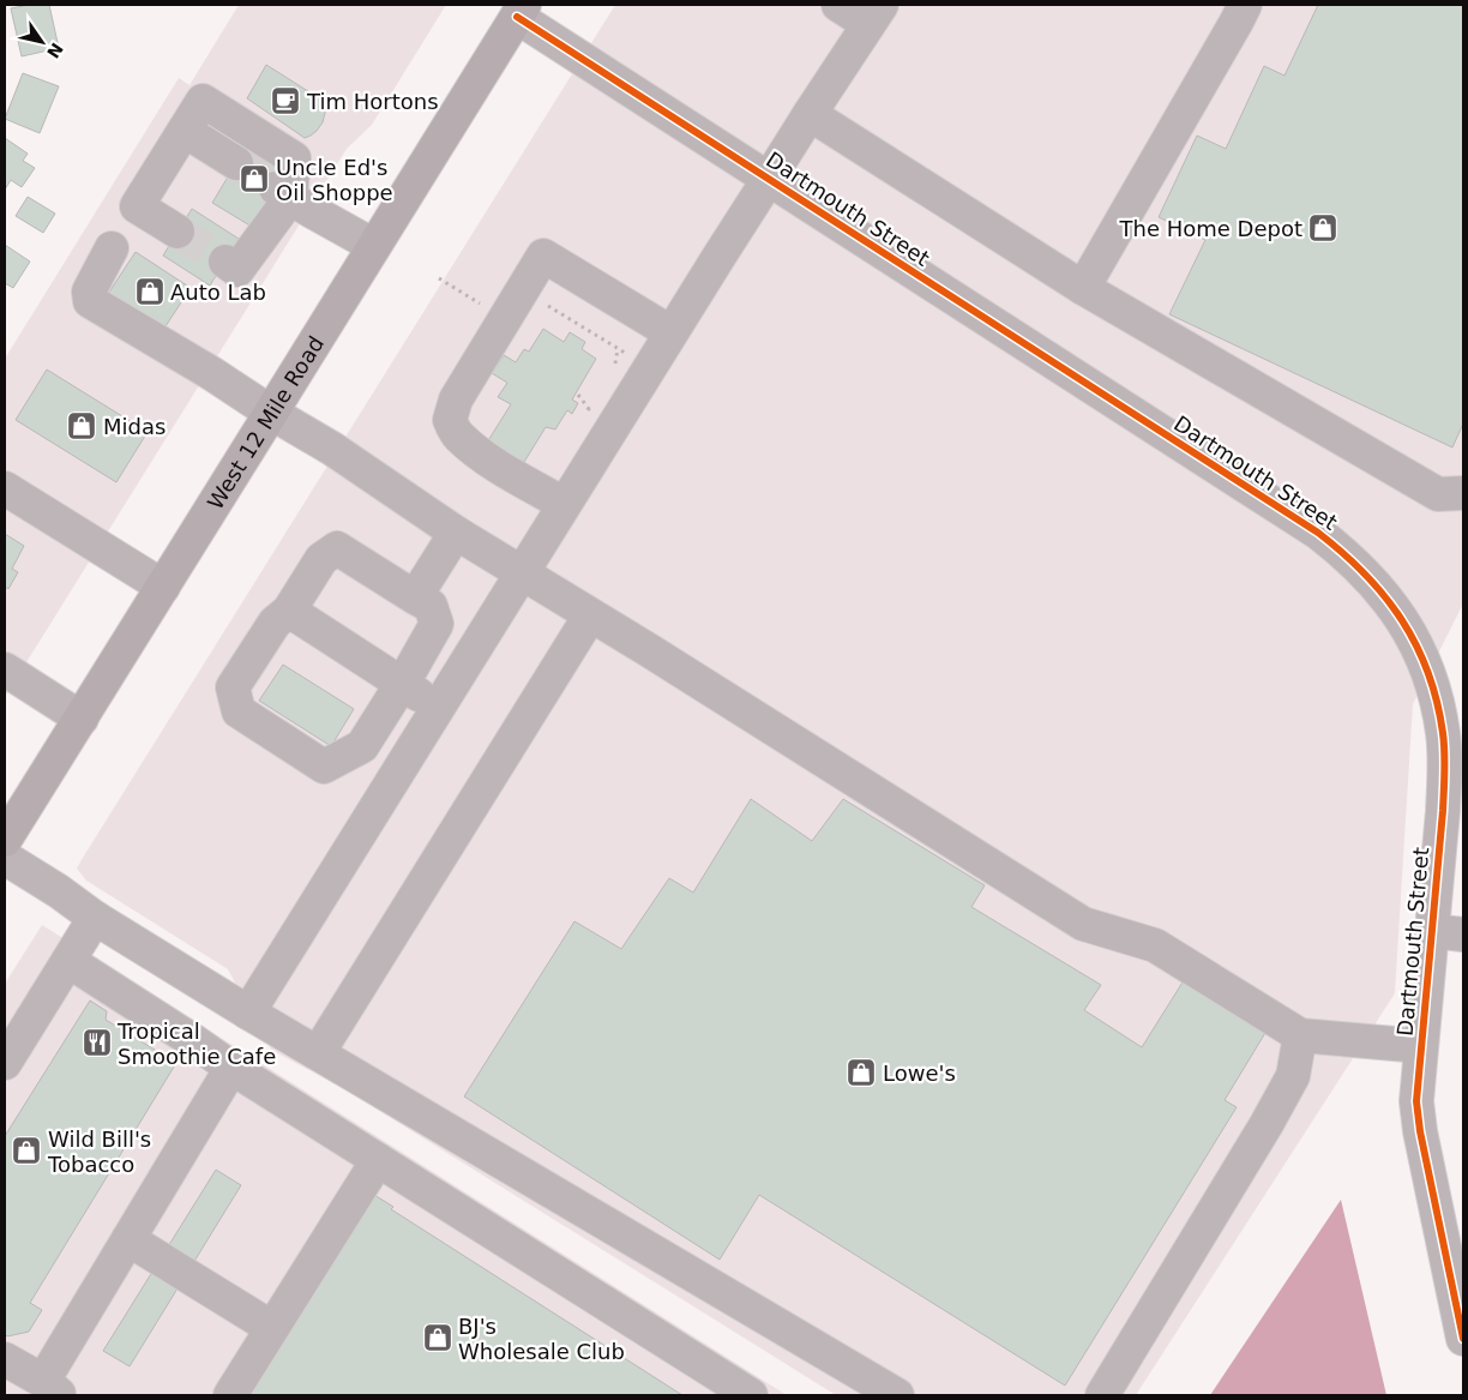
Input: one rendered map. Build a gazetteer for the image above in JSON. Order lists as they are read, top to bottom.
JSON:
{
  "streets": {
    "main road": ["West 12 Mile Road"],
    "street": ["Dartmouth Street"]
  },
  "crossings": [
    ["Dartmouth Street", "West 12 Mile Road"]
  ],
  "places": {
    "cafe": ["Tim Hortons"],
    "shop": [
      "Uncle Ed's Oil Shoppe",
      "The Home Depot",
      "Auto Lab",
      "Midas",
      "Lowe's",
      "Wild Bill's Tobacco",
      "BJ's Wholesale Club"
    ],
    "restaurant": ["Tropical Smoothie Cafe"]
  },
  "north": "bottom right"
}
